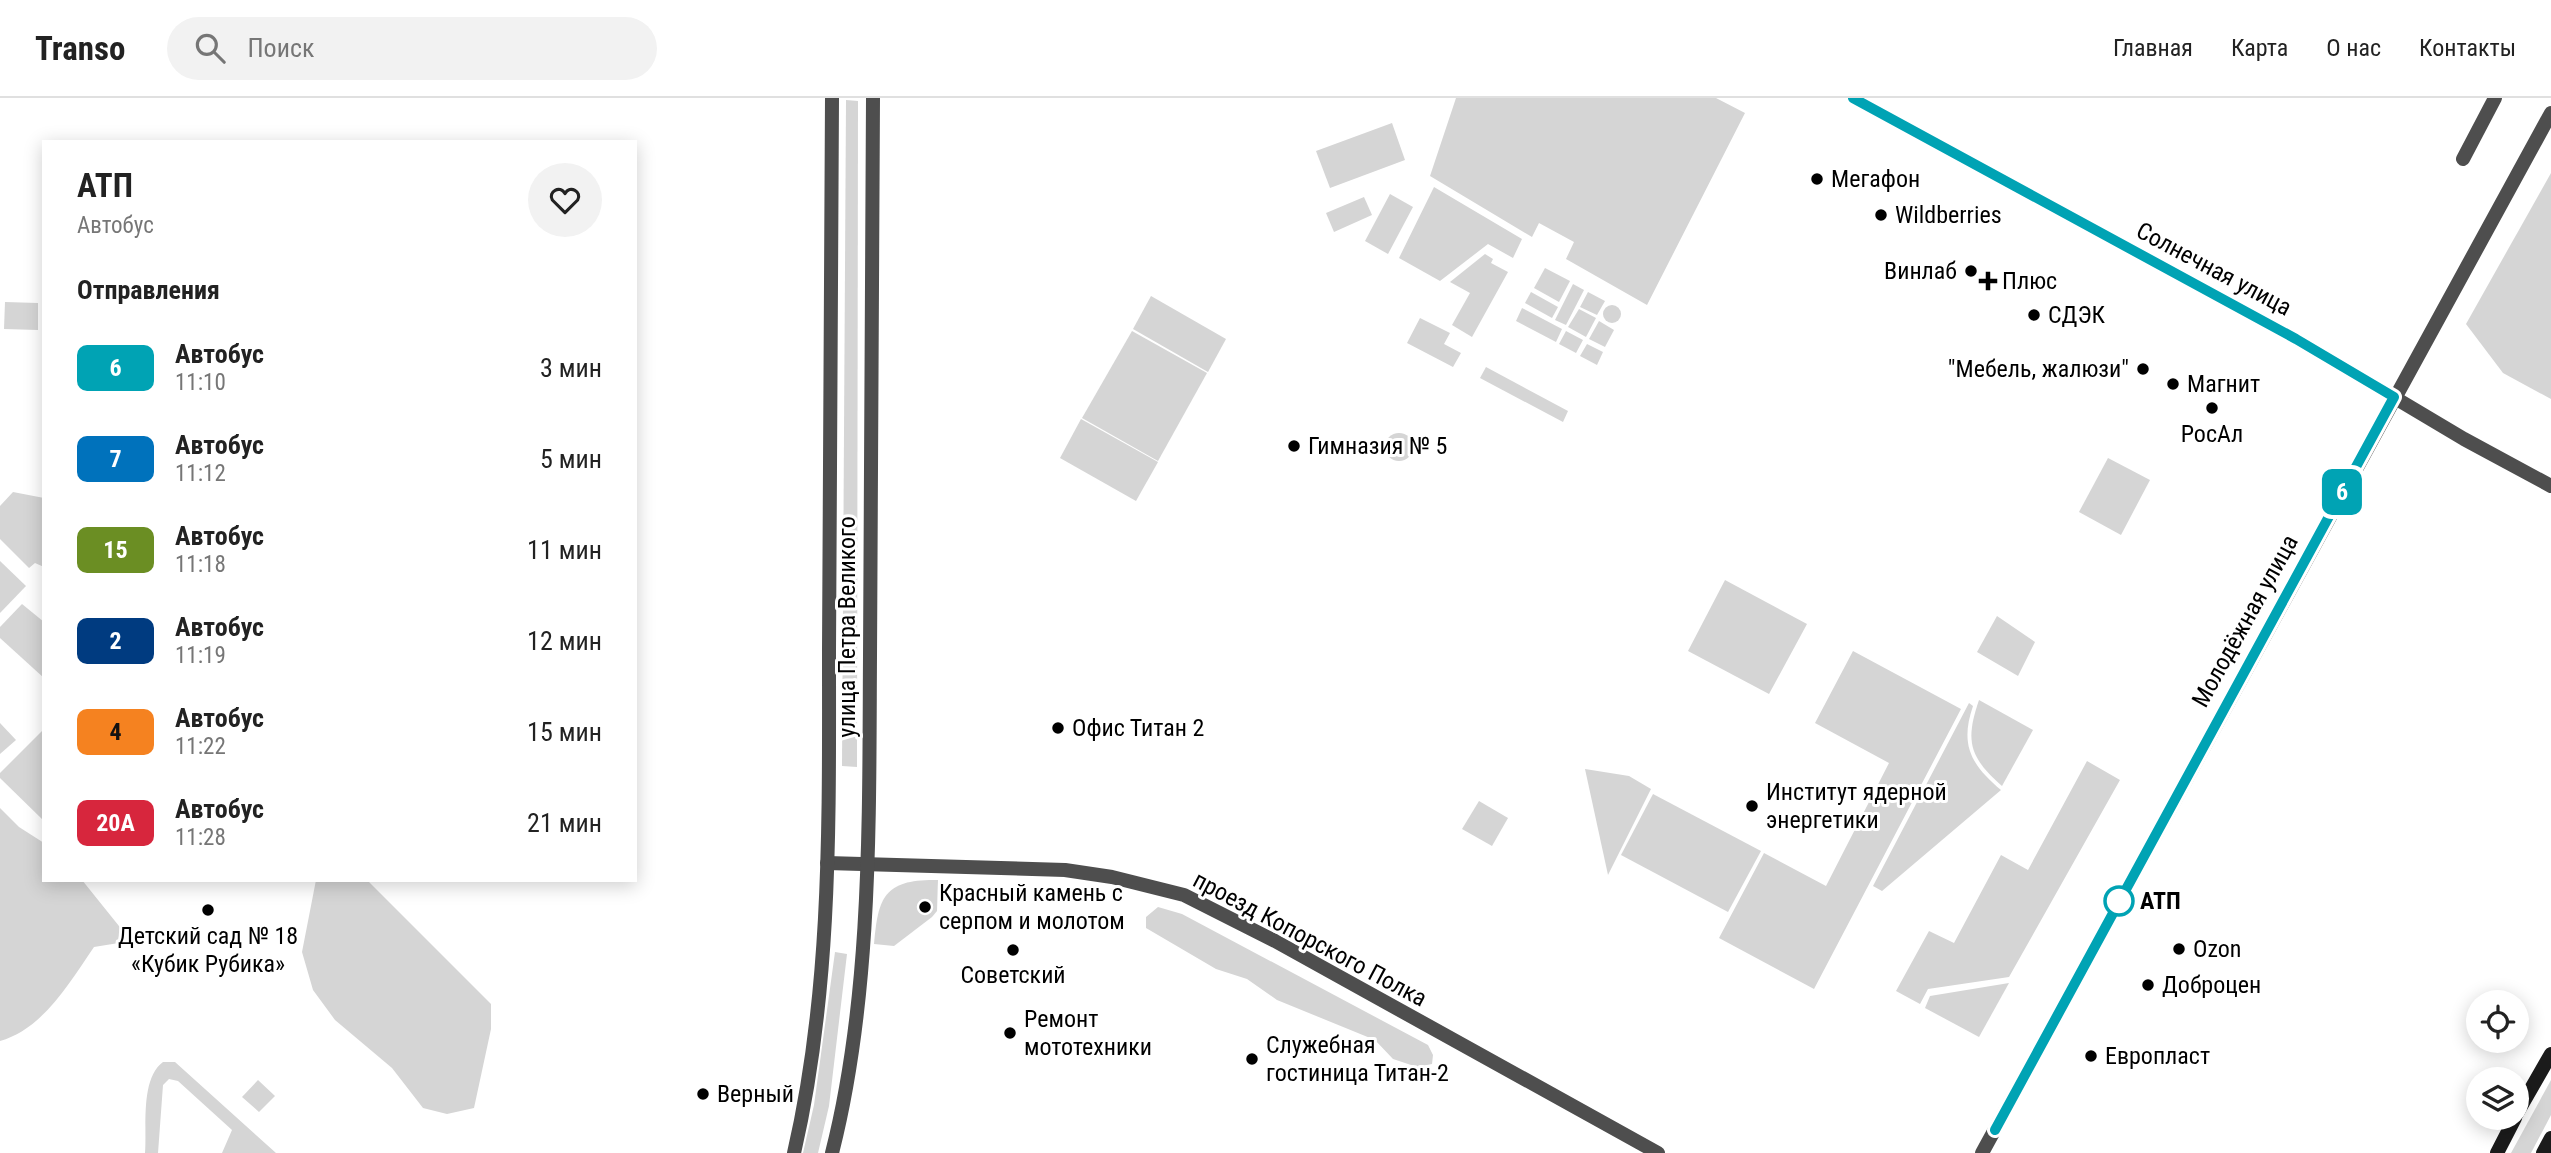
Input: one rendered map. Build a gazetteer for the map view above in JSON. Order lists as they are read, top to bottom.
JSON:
{
  "streets": {
    "street": [
      "Солнечная улица",
      "Молодёжная улица",
      "улица Петра Великого",
      "проезд Копорского Полка"
    ]
  },
  "crossings": [
    ["Солнечная улица", "Молодёжная улица"],
    ["улица Петра Великого", "проезд Копорского Полка"]
  ],
  "places": {
    "other": [
      "Мегафон",
      "Wildberries",
      "Винлаб",
      "СДЭК",
      "\"Мебель, жалюзи\"",
      "Магнит",
      "РосАл",
      "Гимназия № 5",
      "Офис Титан 2",
      "Институт ядерной энергетики",
      "АТП",
      "Красный камень с серпом и молотом",
      "Детский сад № 18 «Кубик Рубика»",
      "Ozon",
      "Советский",
      "Доброцен",
      "Ремонт мототехники",
      "Европласт",
      "Служебная гостиница Титан-2",
      "Верный"
    ],
    "health": ["Плюс"]
  },
  "lines": ["bus line 6"],
  "page": {
    "header": "Transo",
    "search": "Поиск",
    "nav": [
      "Главная",
      "Карта",
      "О нас",
      "Контакты"
    ],
    "on_map": "6",
    "heading": [
      ["АТП", "Автобус"],
      "Отправления"
    ],
    "list": [
      {
        "mark": "6",
        "name": "Автобус",
        "note": "11:10",
        "value": "3 мин"
      },
      {
        "mark": "7",
        "name": "Автобус",
        "note": "11:12",
        "value": "5 мин"
      },
      {
        "mark": "15",
        "name": "Автобус",
        "note": "11:18",
        "value": "11 мин"
      },
      {
        "mark": "2",
        "name": "Автобус",
        "note": "11:19",
        "value": "12 мин"
      },
      {
        "mark": "4",
        "name": "Автобус",
        "note": "11:22",
        "value": "15 мин"
      },
      {
        "mark": "20А",
        "name": "Автобус",
        "note": "11:28",
        "value": "21 мин"
      }
    ]
  }
}
